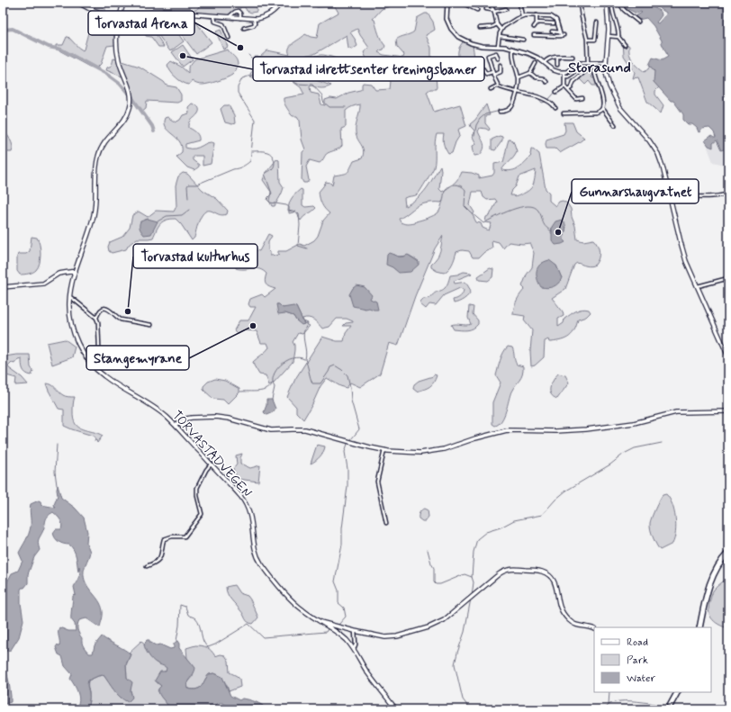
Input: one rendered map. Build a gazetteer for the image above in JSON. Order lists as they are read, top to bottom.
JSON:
{
  "streets": {
    "main road": ["TORVASTADVEGEN"]
  },
  "districts": ["Storasund"],
  "places": [
    "Torvastad Arena",
    "Torvastad idrettsenter treningsbaner",
    "Gunnarshaugvatnet",
    "Torvastad kulturhus",
    "Stangemyrane"
  ],
  "legend": ["Road", "Park", "Water"]
}
